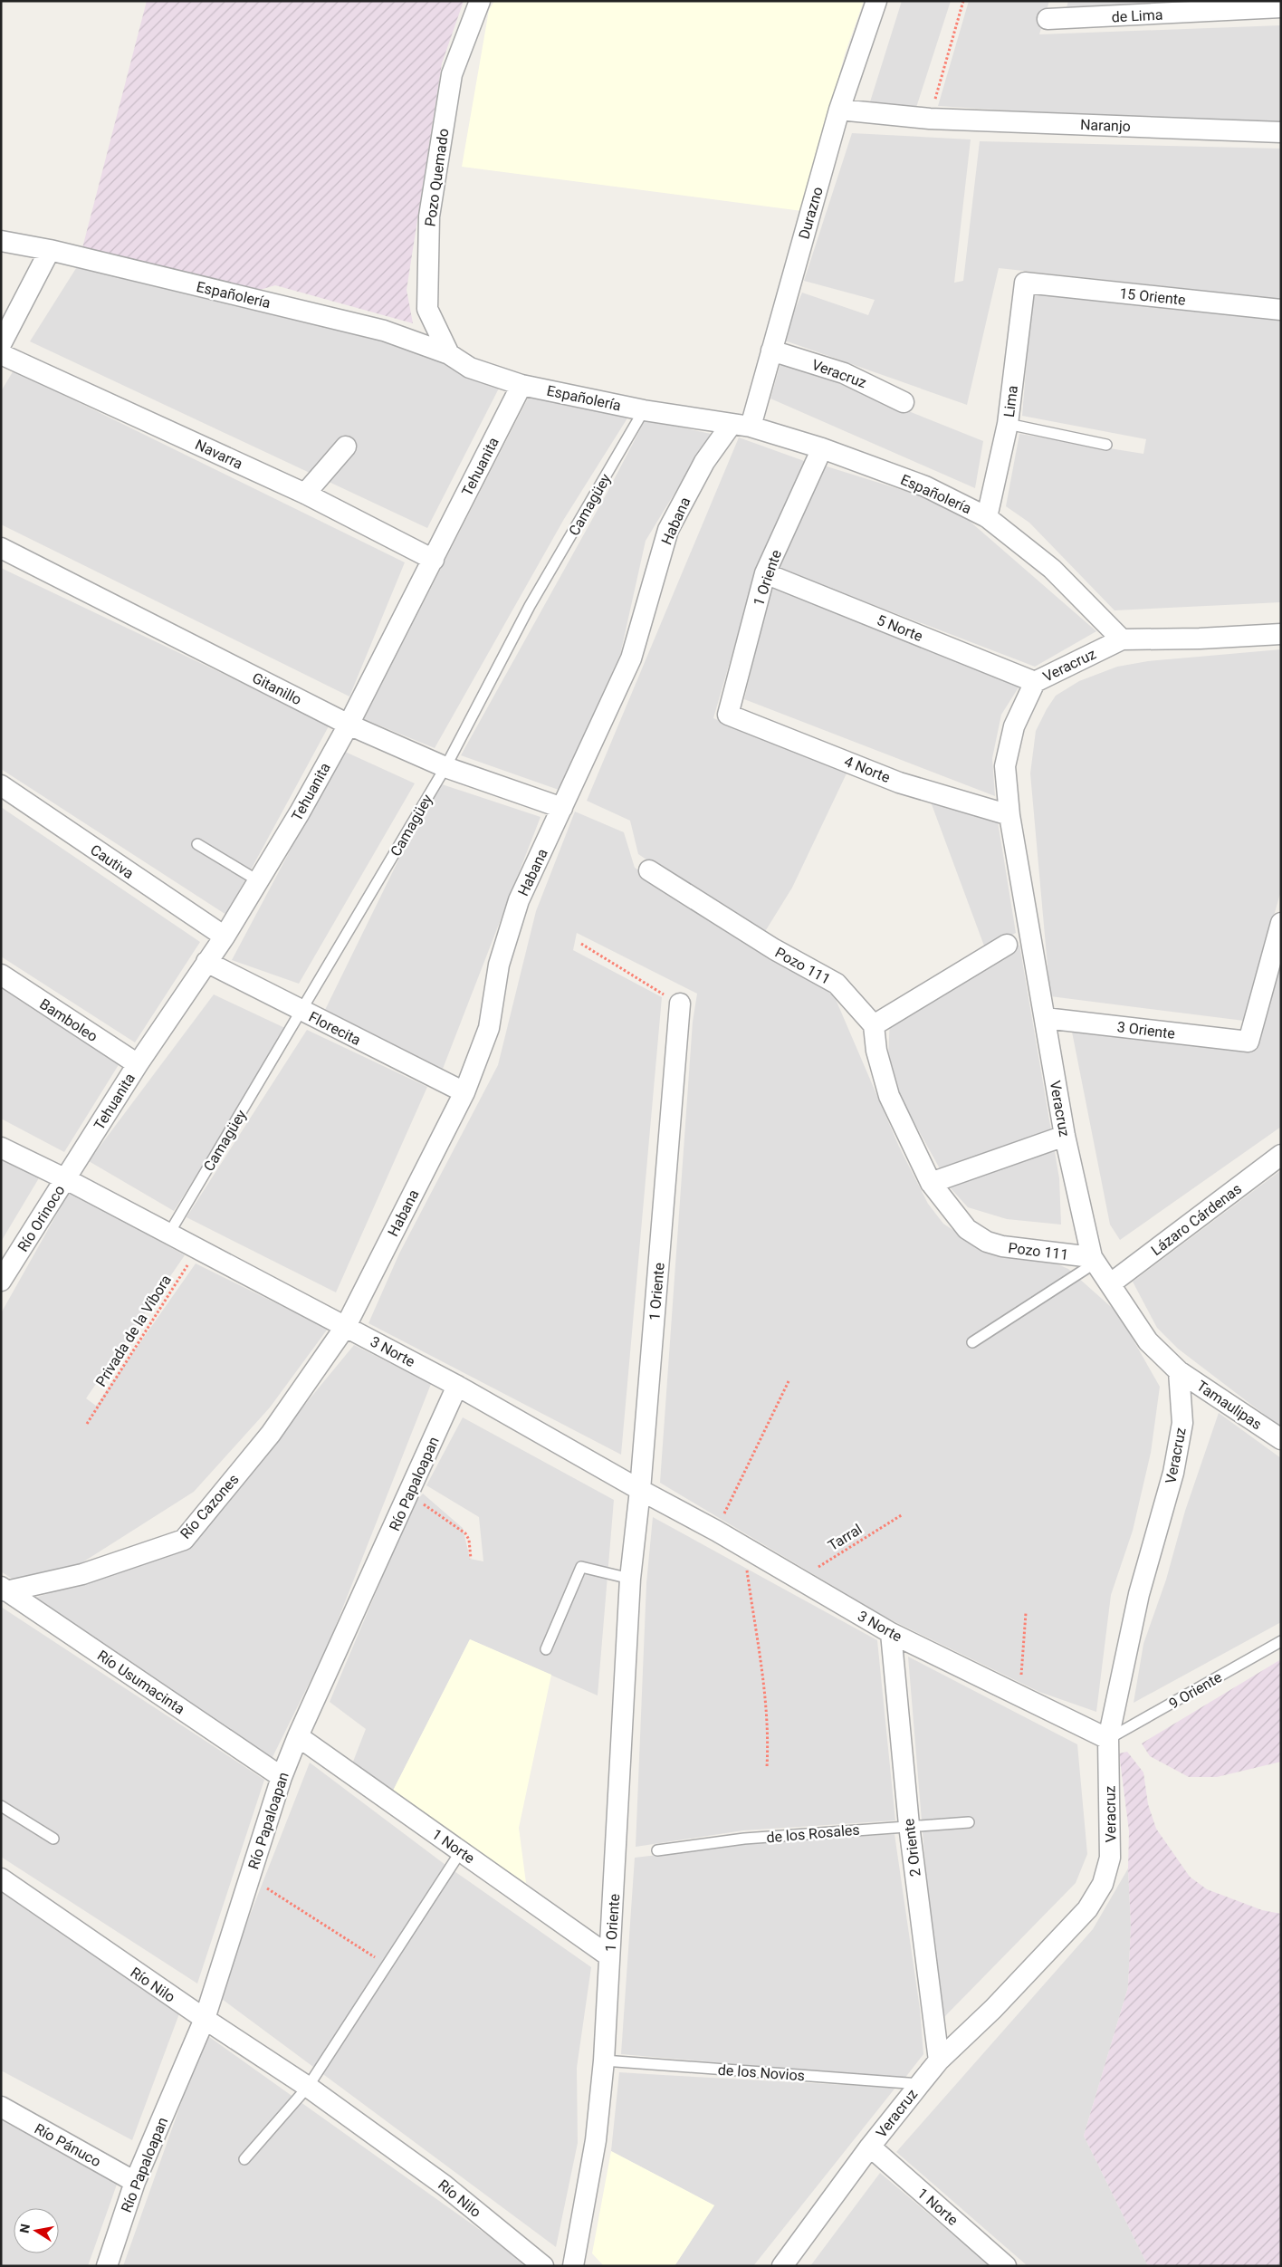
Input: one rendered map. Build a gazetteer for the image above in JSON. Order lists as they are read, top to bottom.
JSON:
{
  "streets": {
    "street": [
      "de Lima",
      "Naranjo",
      "Pozo Quemado",
      "Durazno",
      "Españolería",
      "15 Oriente",
      "Veracruz",
      "Lima",
      "Navarra",
      "Tehuanita",
      "Habana",
      "1 Oriente",
      "5 Norte",
      "Gitanillo",
      "4 Norte",
      "Cautiva",
      "Pozo 111",
      "Bamboleo",
      "Florecita",
      "3 Oriente",
      "Río Orinoco",
      "Lázaro Cárdenas",
      "3 Norte",
      "Tamaulipas",
      "Río Papaloapan",
      "Río Cazones",
      "Río Usumacinta",
      "1 Norte",
      "2 Oriente",
      "Río Nilo",
      "Río Pánuco"
    ],
    "lane": [
      "Camagüey",
      "9 Oriente",
      "de los Rosales",
      "de los Novios"
    ],
    "path": ["Privada de la Víbora", "Tarral"]
  },
  "crossings": [
    ["Naranjo", "Durazno"],
    ["Pozo Quemado", "Españolería"],
    ["Durazno", "Españolería"],
    ["Durazno", "Veracruz"],
    ["Durazno", "Habana"],
    ["Españolería", "Veracruz"],
    ["Españolería", "Lima"],
    ["Españolería", "Tehuanita"],
    ["Españolería", "Camagüey"],
    ["Españolería", "Habana"],
    ["Españolería", "1 Oriente"],
    ["15 Oriente", "Lima"],
    ["Veracruz", "5 Norte"],
    ["Veracruz", "4 Norte"],
    ["Veracruz", "Pozo 111"],
    ["Veracruz", "3 Oriente"],
    ["Veracruz", "Lázaro Cárdenas"],
    ["Veracruz", "3 Norte"],
    ["Veracruz", "Tamaulipas"],
    ["Veracruz", "9 Oriente"],
    ["Veracruz", "1 Norte"],
    ["Veracruz", "2 Oriente"],
    ["Veracruz", "de los Novios"],
    ["Navarra", "Tehuanita"],
    ["Tehuanita", "Gitanillo"],
    ["Tehuanita", "Cautiva"],
    ["Tehuanita", "Bamboleo"],
    ["Tehuanita", "Florecita"],
    ["Tehuanita", "Río Orinoco"],
    ["Tehuanita", "3 Norte"],
    ["Camagüey", "Gitanillo"],
    ["Camagüey", "Florecita"],
    ["Camagüey", "3 Norte"],
    ["Habana", "Gitanillo"],
    ["Habana", "Florecita"],
    ["Habana", "3 Norte"],
    ["Habana", "Río Cazones"],
    ["1 Oriente", "5 Norte"],
    ["1 Oriente", "4 Norte"],
    ["1 Oriente", "3 Norte"],
    ["1 Oriente", "1 Norte"],
    ["1 Oriente", "de los Novios"],
    ["Río Orinoco", "3 Norte"],
    ["Privada de la Víbora", "3 Norte"],
    ["3 Norte", "Río Papaloapan"],
    ["3 Norte", "Río Cazones"],
    ["3 Norte", "Tarral"],
    ["3 Norte", "9 Oriente"],
    ["3 Norte", "2 Oriente"],
    ["Río Papaloapan", "Río Usumacinta"],
    ["Río Papaloapan", "1 Norte"],
    ["Río Papaloapan", "Río Nilo"],
    ["Río Papaloapan", "Río Pánuco"],
    ["Río Cazones", "Río Usumacinta"],
    ["de los Rosales", "2 Oriente"]
  ],
  "north": "left"
}
